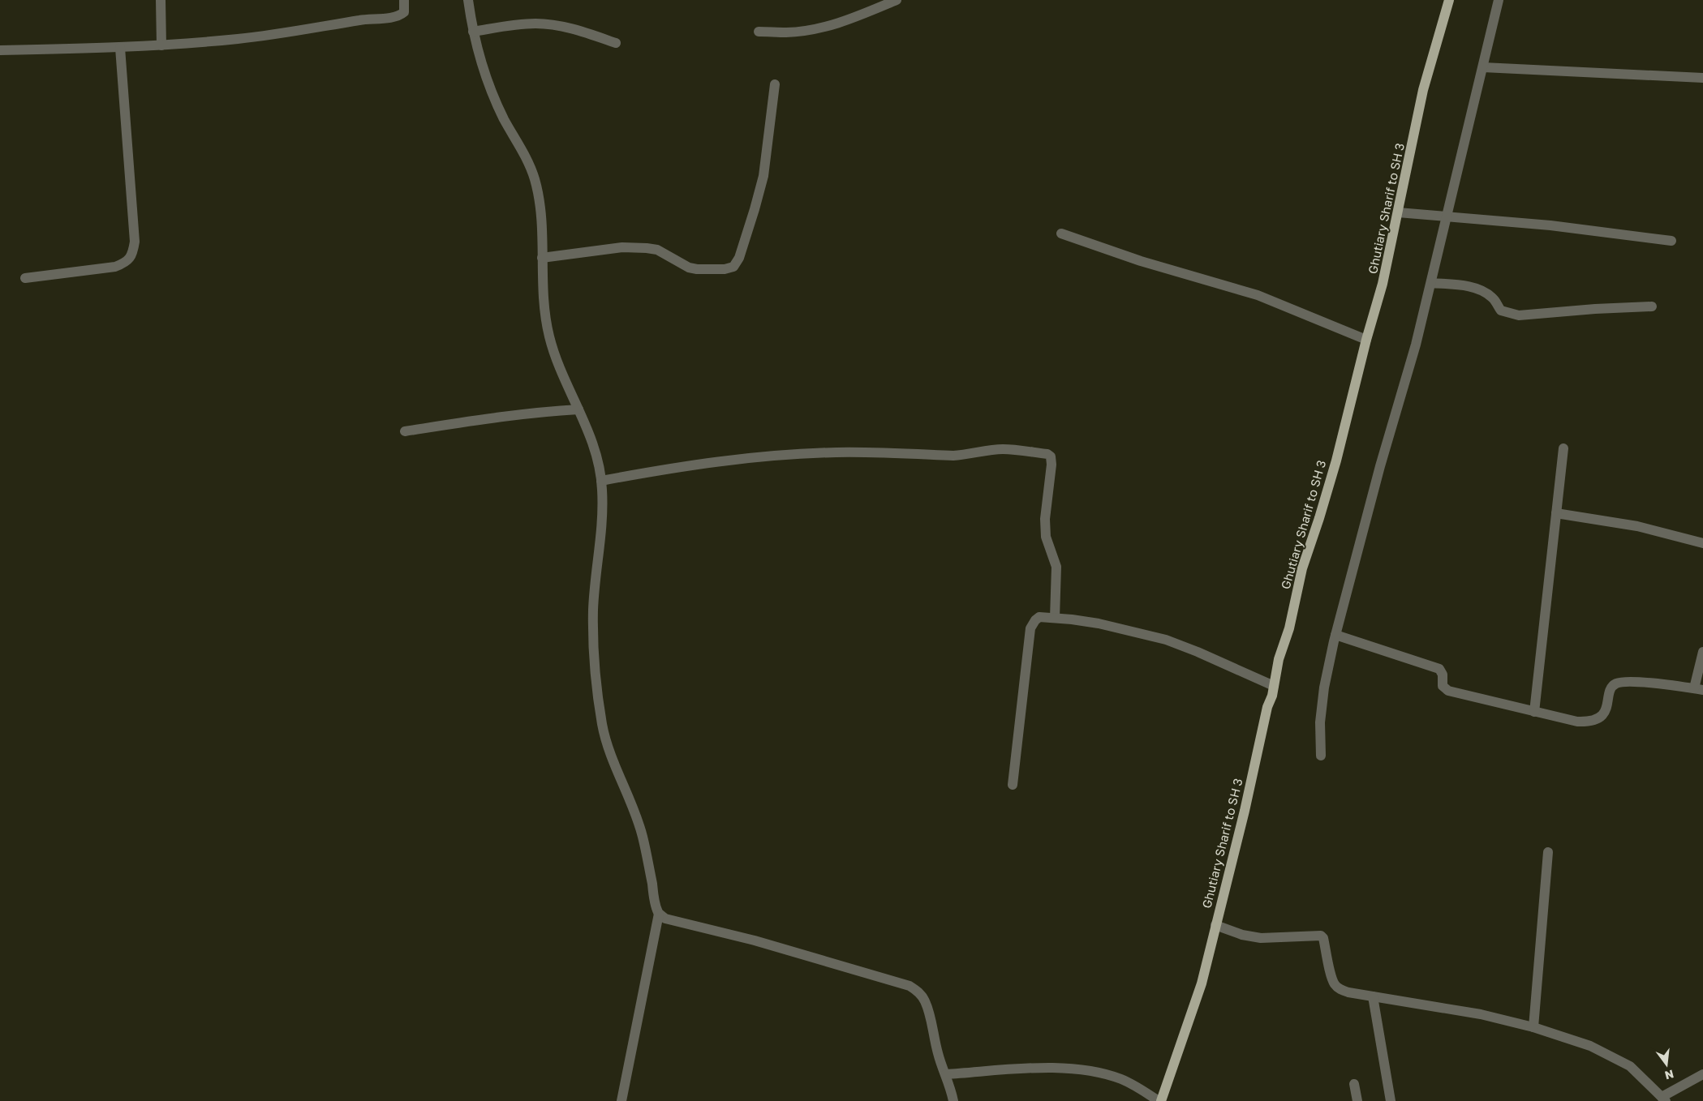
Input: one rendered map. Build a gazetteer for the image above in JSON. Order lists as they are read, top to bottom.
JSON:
{
  "streets": {
    "main road": ["Ghutiary Sharif to SH 3"]
  },
  "north": "bottom"
}
